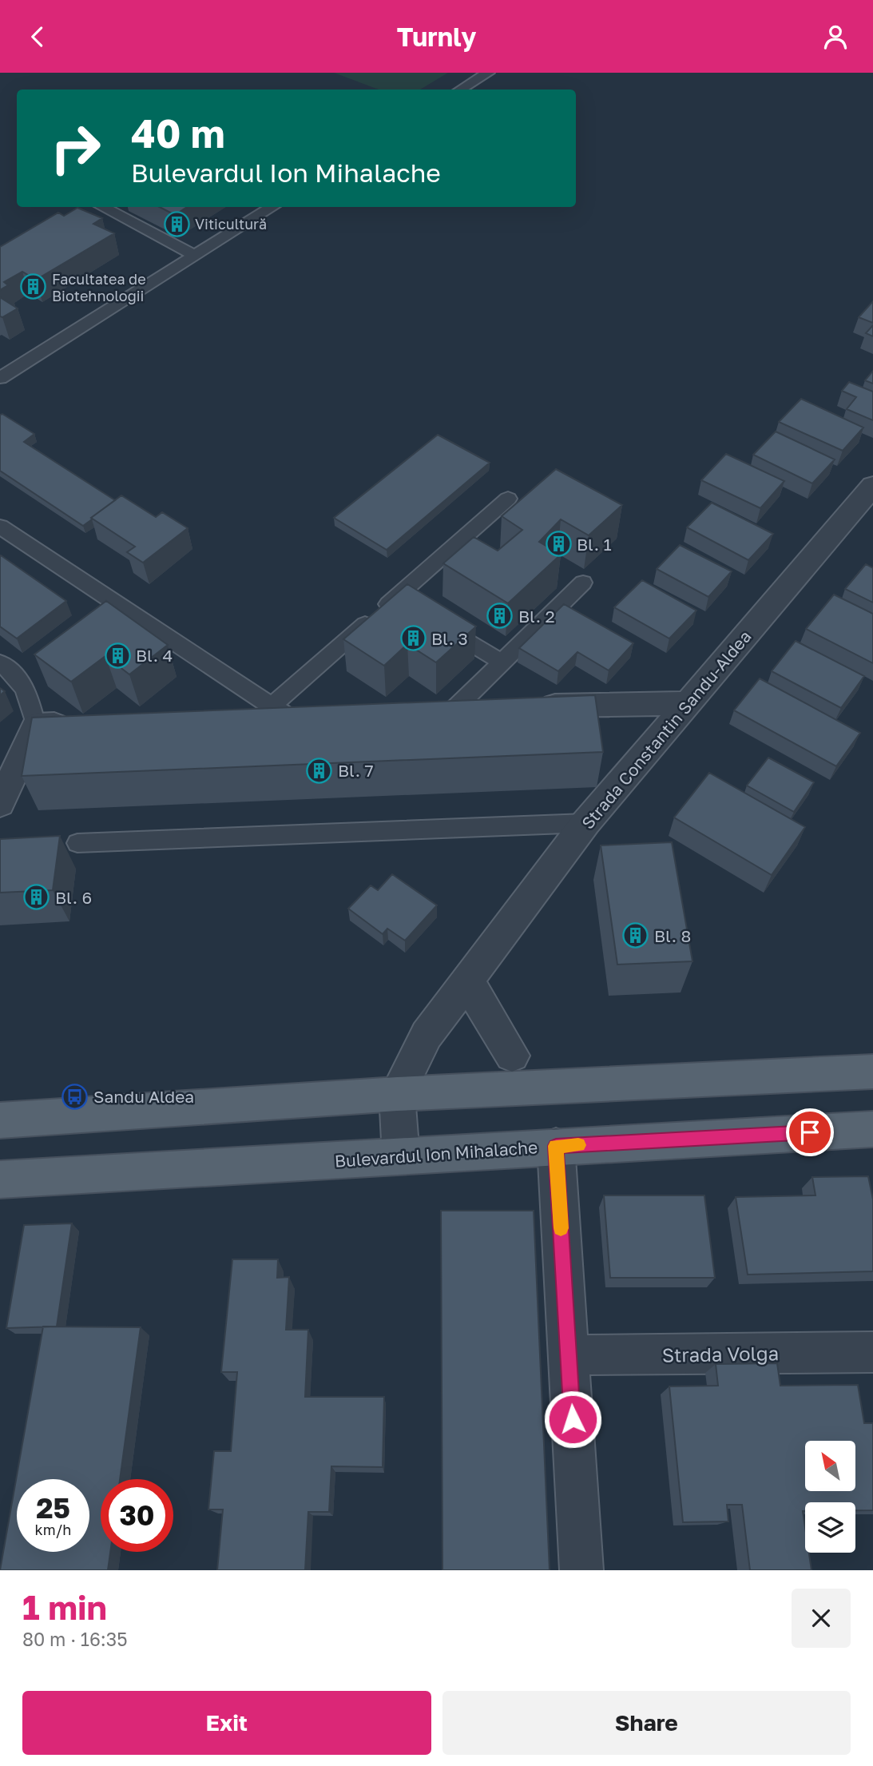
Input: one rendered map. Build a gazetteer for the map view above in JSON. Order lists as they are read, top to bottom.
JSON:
{
  "streets": {
    "main road": ["Bulevardul Ion Mihalache"],
    "street": ["Strada Constantin Sandu-Aldea", "Strada Volga"]
  },
  "places": {
    "building": [
      "Viticultură",
      "Facultatea de Biotehnologii",
      "Bl. 1",
      "Bl. 2",
      "Bl. 3",
      "Bl. 4",
      "Bl. 7",
      "Bl. 6",
      "Bl. 8"
    ],
    "bus stop": ["Sandu Aldea"]
  },
  "north": "top left",
  "page": {
    "header": "Turnly",
    "turn": ["40 m", "Bulevardul Ion Mihalache"],
    "speed": "25 km/h",
    "limit": "30",
    "heading": ["1 min", "80 m · 16:35"],
    "buttons": ["Exit", "Share"]
  }
}
